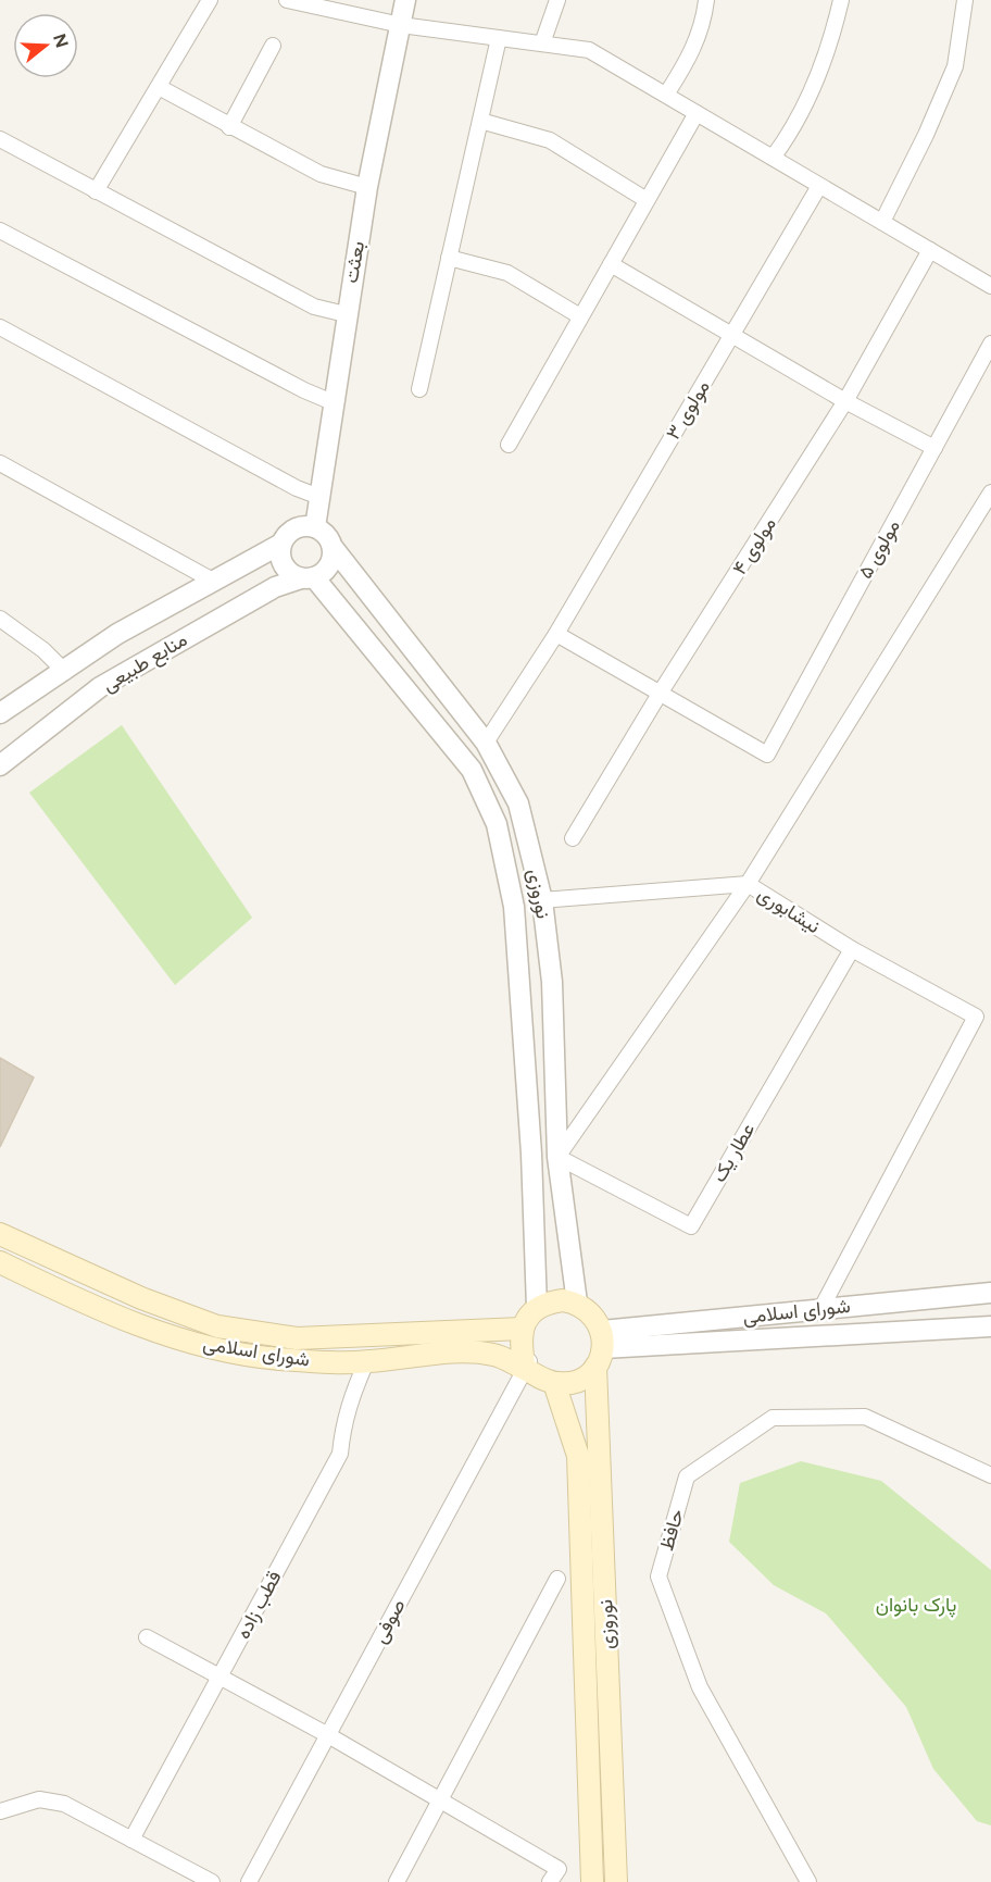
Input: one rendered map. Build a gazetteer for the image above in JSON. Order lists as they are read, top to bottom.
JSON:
{
  "streets": {
    "main road": ["نوروزی", "شورای اسلامی"],
    "street": [
      "بعثت",
      "مولوی ۳",
      "مولوی ۴",
      "مولوی ۵",
      "منابع طبیعی",
      "نیشابوری",
      "عطار یک",
      "حافظ",
      "قطب زاده",
      "صوفی"
    ]
  },
  "crossings": [
    ["بعثت", "منابع طبیعی"],
    ["بعثت", "نوروزی"],
    ["مولوی ۳", "نوروزی"],
    ["مولوی ۴", "مولوی ۵"],
    ["منابع طبیعی", "نوروزی"],
    ["نوروزی", "نیشابوری"],
    ["نوروزی", "عطار یک"],
    ["نوروزی", "شورای اسلامی"],
    ["نوروزی", "صوفی"],
    ["نیشابوری", "عطار یک"],
    ["نیشابوری", "شورای اسلامی"],
    ["شورای اسلامی", "قطب زاده"],
    ["شورای اسلامی", "صوفی"]
  ],
  "parks": ["پارک بانوان"],
  "north": "right"
}
